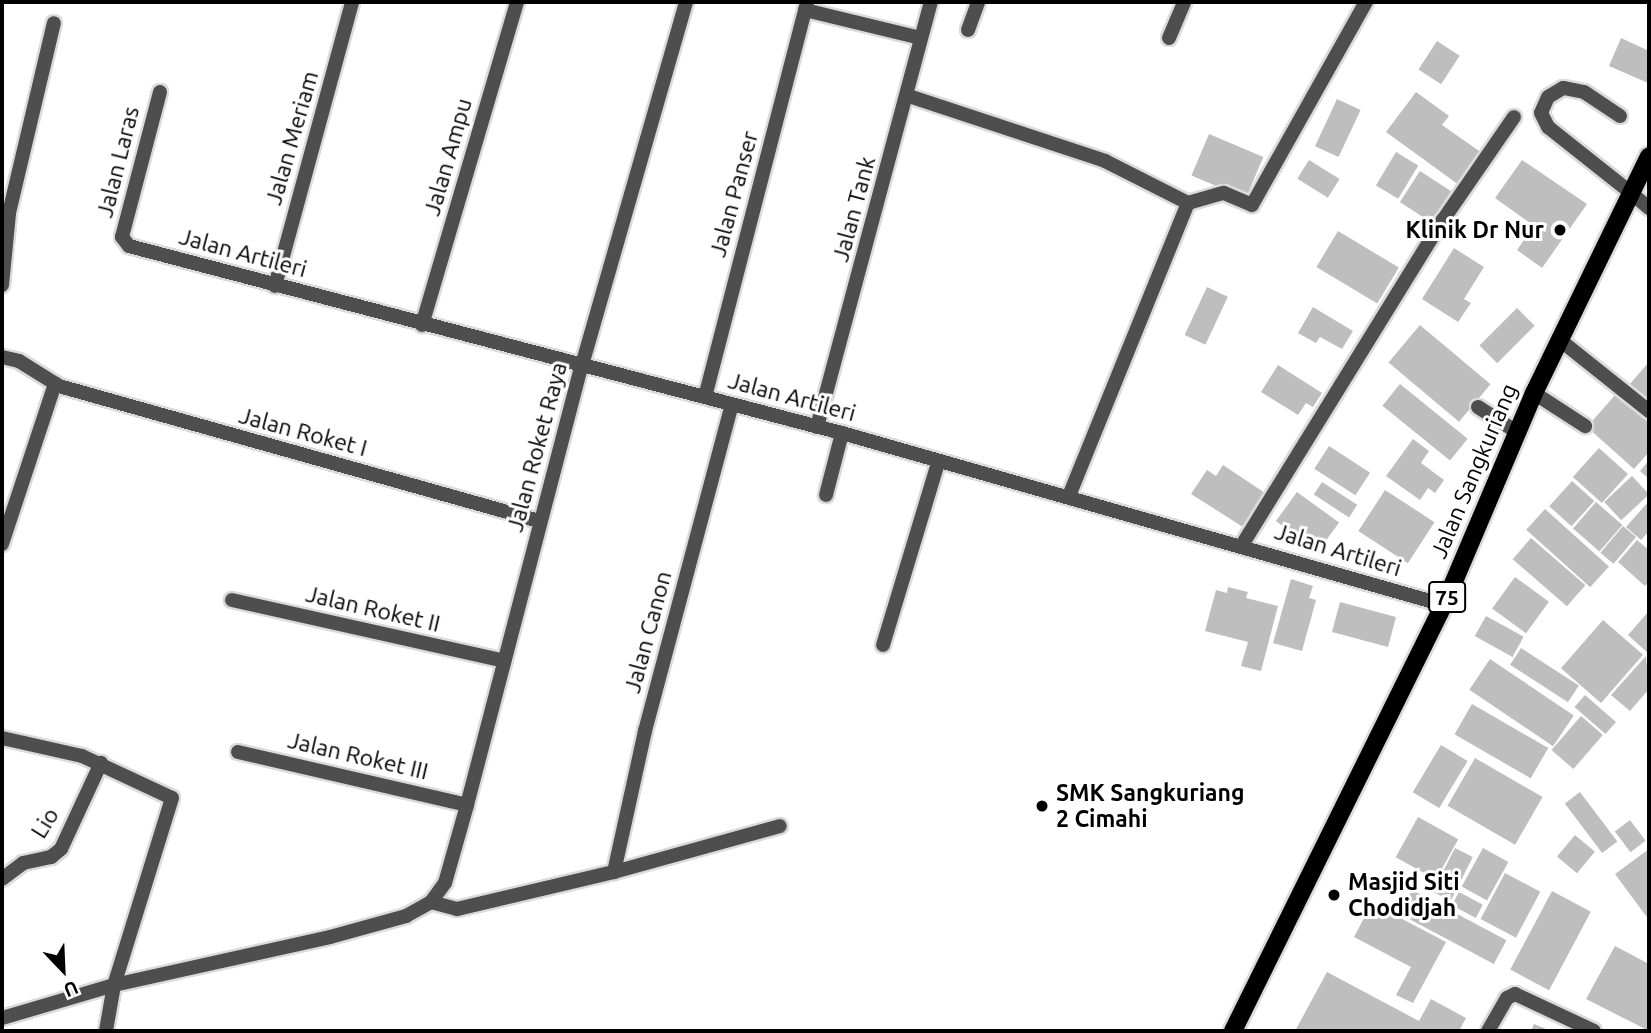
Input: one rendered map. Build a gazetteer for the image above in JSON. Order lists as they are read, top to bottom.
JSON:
{
  "streets": {
    "main road": ["Jalan Sangkuriang", "75"],
    "street": [
      "Jalan Meriam",
      "Jalan Ampu",
      "Jalan Laras",
      "Jalan Panser",
      "Jalan Tank",
      "Jalan Artileri",
      "Jalan Roket I",
      "Jalan Roket Raya",
      "Jalan Roket II",
      "Jalan Canon",
      "Jalan Roket III",
      "Lio"
    ]
  },
  "crossings": [
    ["Jalan Meriam", "Jalan Artileri"],
    ["Jalan Ampu", "Jalan Artileri"],
    ["Jalan Laras", "Jalan Artileri"],
    ["Jalan Panser", "Jalan Artileri"],
    ["Jalan Tank", "Jalan Artileri"],
    ["Jalan Artileri", "Jalan Roket Raya"],
    ["Jalan Artileri", "Jalan Sangkuriang"],
    ["Jalan Artileri", "Jalan Canon"],
    ["Jalan Roket I", "Jalan Roket Raya"],
    ["Jalan Roket Raya", "Jalan Roket II"],
    ["Jalan Roket Raya", "Jalan Roket III"]
  ],
  "places": ["Klinik Dr Nur", "SMK Sangkuriang 2 Cimahi", "Masjid Siti Chodidjah"],
  "north": "bottom right"
}
